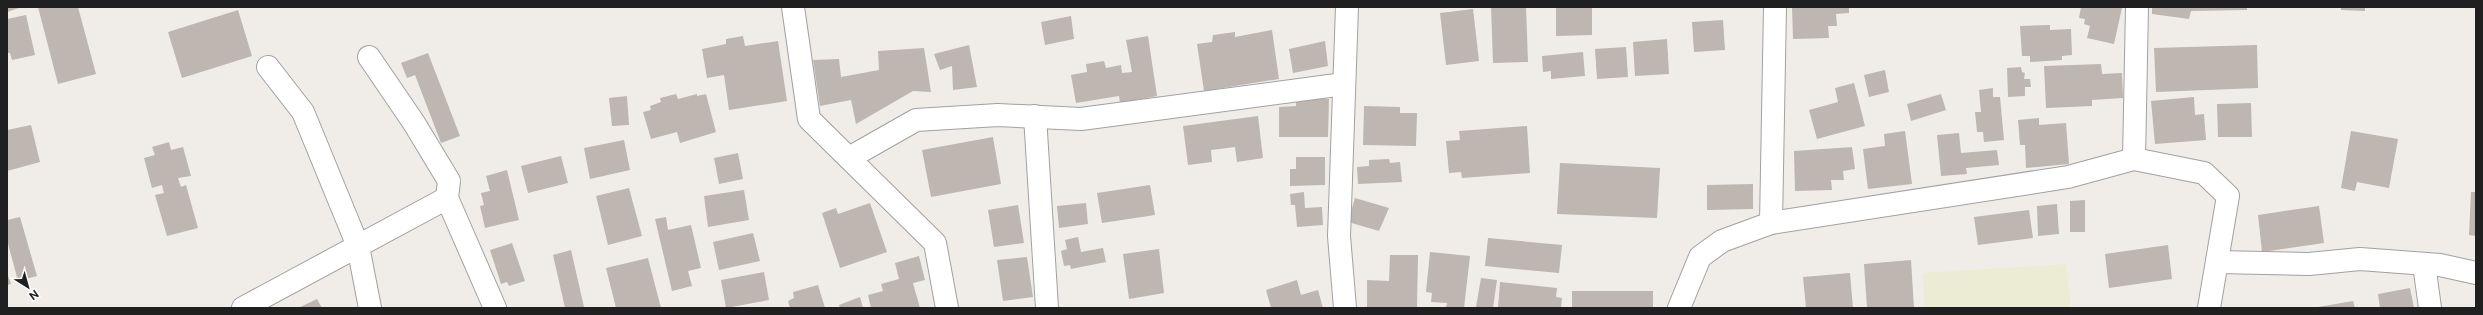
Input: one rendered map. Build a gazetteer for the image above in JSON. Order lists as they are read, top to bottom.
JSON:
{
  "north": "bottom right"
}
